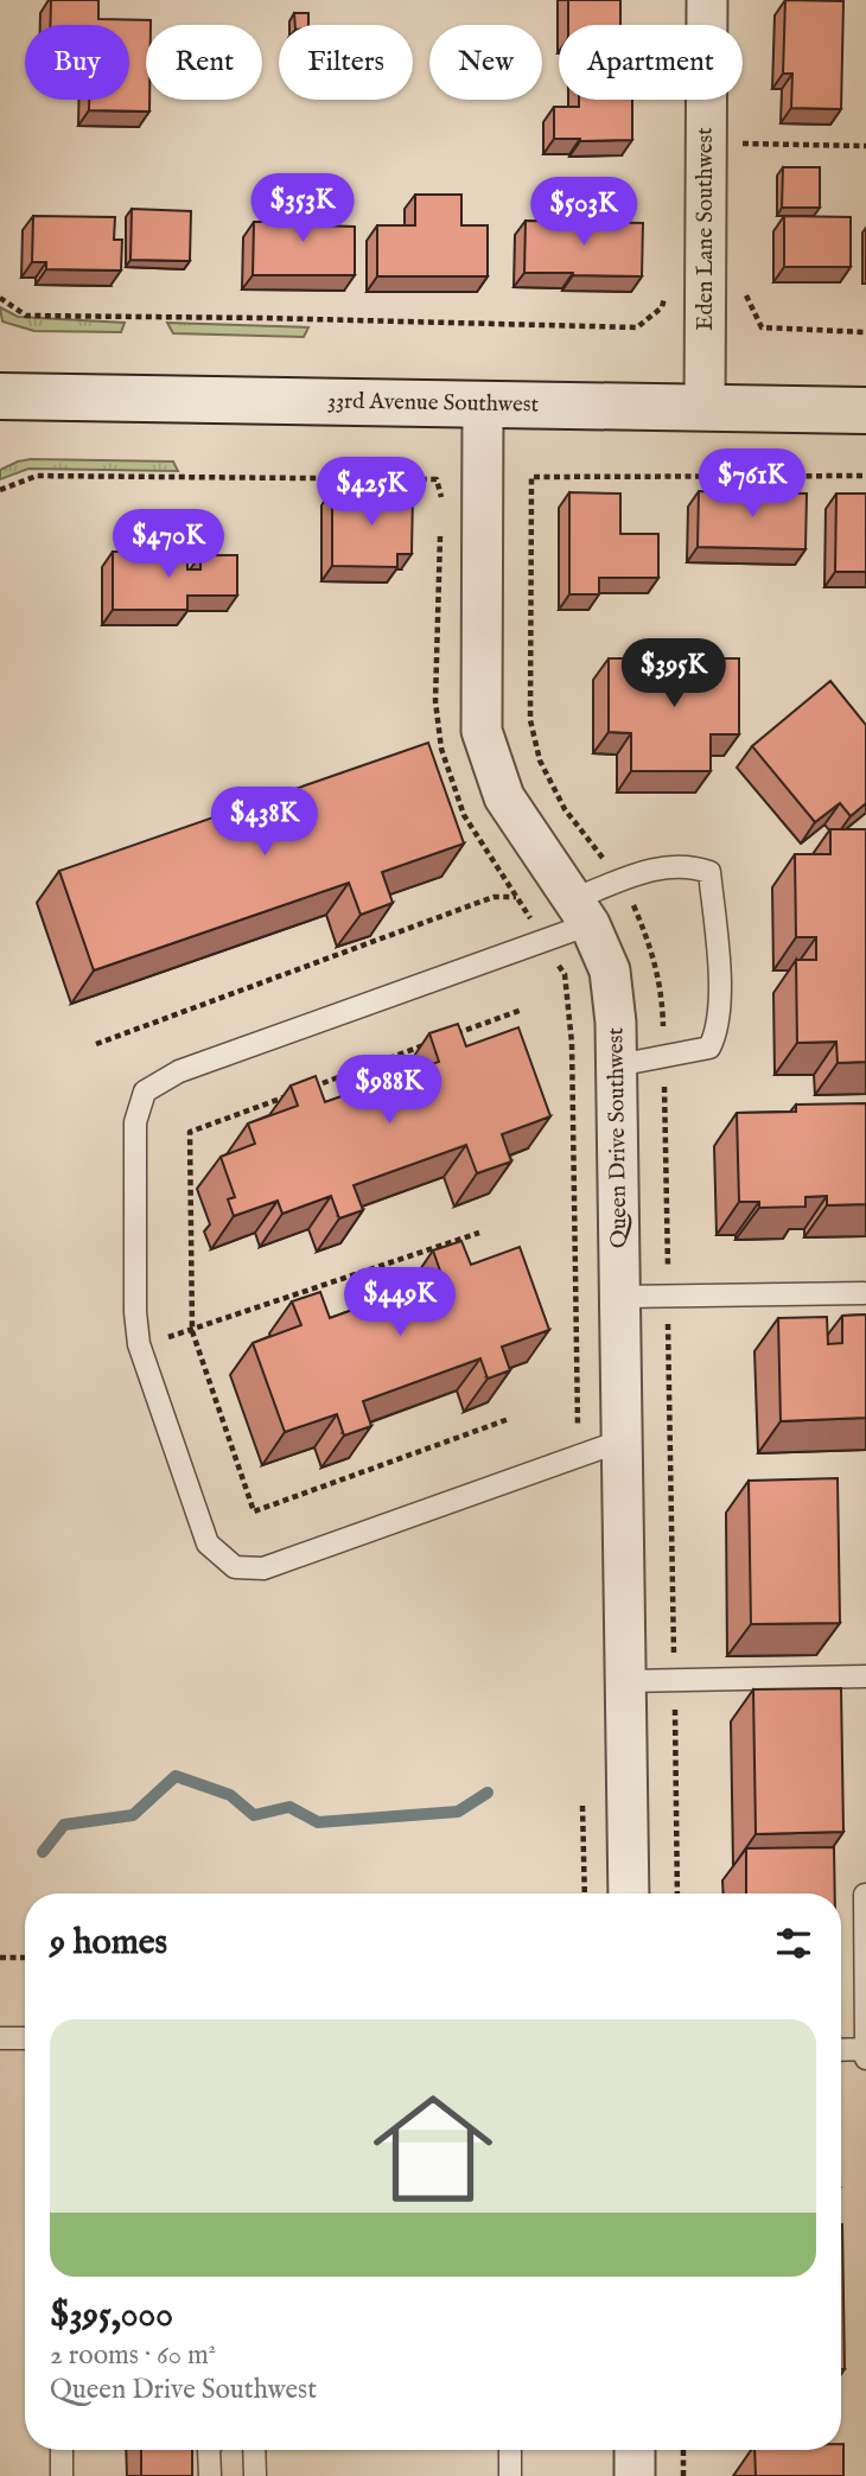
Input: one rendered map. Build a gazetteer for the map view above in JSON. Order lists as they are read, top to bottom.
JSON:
{
  "streets": {
    "street": ["Eden Lane Southwest", "33rd Avenue Southwest", "Queen Drive Southwest"]
  },
  "crossings": [
    ["Eden Lane Southwest", "33rd Avenue Southwest"],
    ["33rd Avenue Southwest", "Queen Drive Southwest"]
  ],
  "page": {
    "chip": [
      "Buy",
      "Rent",
      "Filters",
      "New",
      "Apartment"
    ],
    "price": [
      "$353K",
      "$503K",
      "$761K",
      "$425K",
      "$470K",
      "$395K",
      "$438K",
      "$988K",
      "$449K"
    ],
    "heading": "9 homes",
    "list": [
      {
        "name": "$395,000",
        "note": "2 rooms · 60 m² · Queen Drive Southwest"
      }
    ]
  }
}
